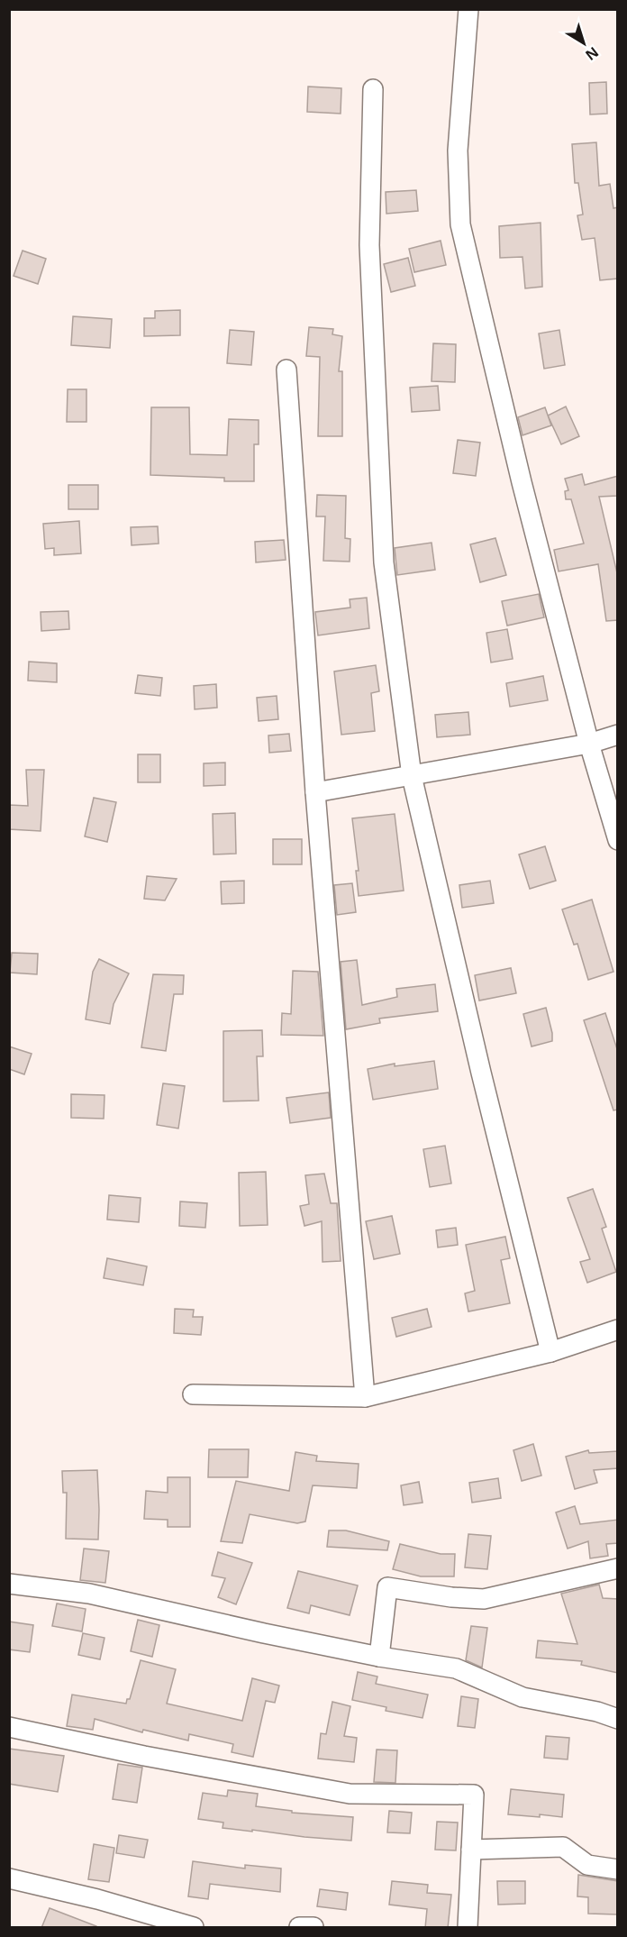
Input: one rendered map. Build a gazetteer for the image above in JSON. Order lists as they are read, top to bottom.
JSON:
{
  "north": "bottom right"
}
